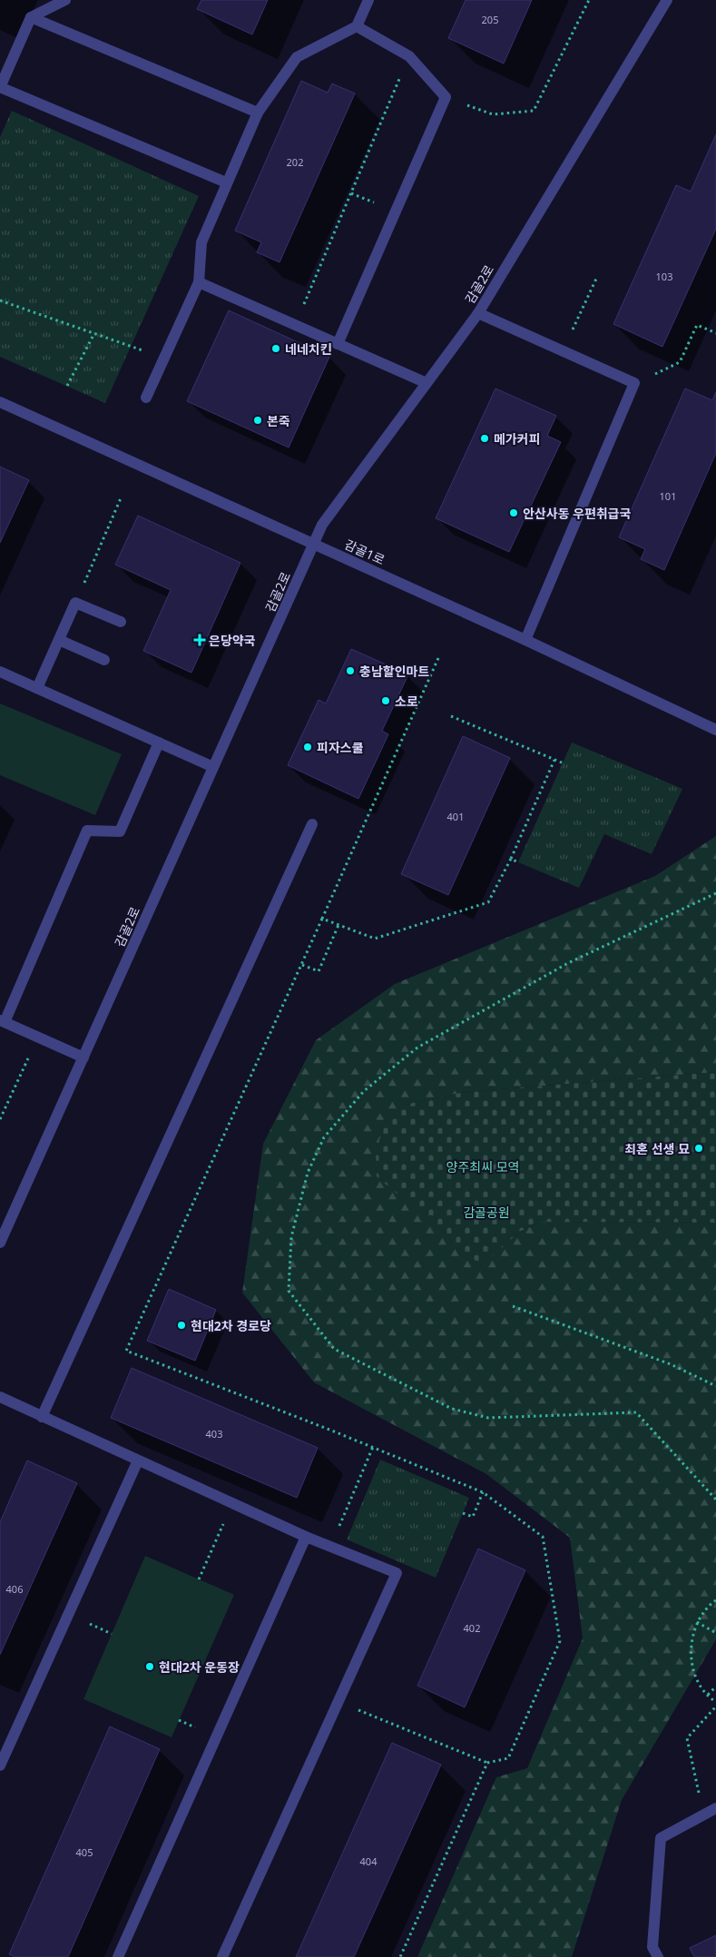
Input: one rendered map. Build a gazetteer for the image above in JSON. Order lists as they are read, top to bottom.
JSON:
{
  "streets": {
    "street": ["감골2로", "감골1로"]
  },
  "crossings": [
    ["감골2로", "감골1로"]
  ],
  "parks": ["양주최씨 모역", "감골공원"],
  "places": {
    "other": [
      "네네치킨",
      "본죽",
      "메가커피",
      "안산사동 우편취급국",
      "충남할인마트",
      "소로",
      "피자스쿨",
      "최혼 선생 묘",
      "현대2차 경로당",
      "현대2차 운동장"
    ],
    "health": ["은당약국"]
  },
  "house_numbers": [
    "205",
    "202",
    "103",
    "101",
    "401",
    "403",
    "406",
    "402",
    "405",
    "404"
  ]
}
